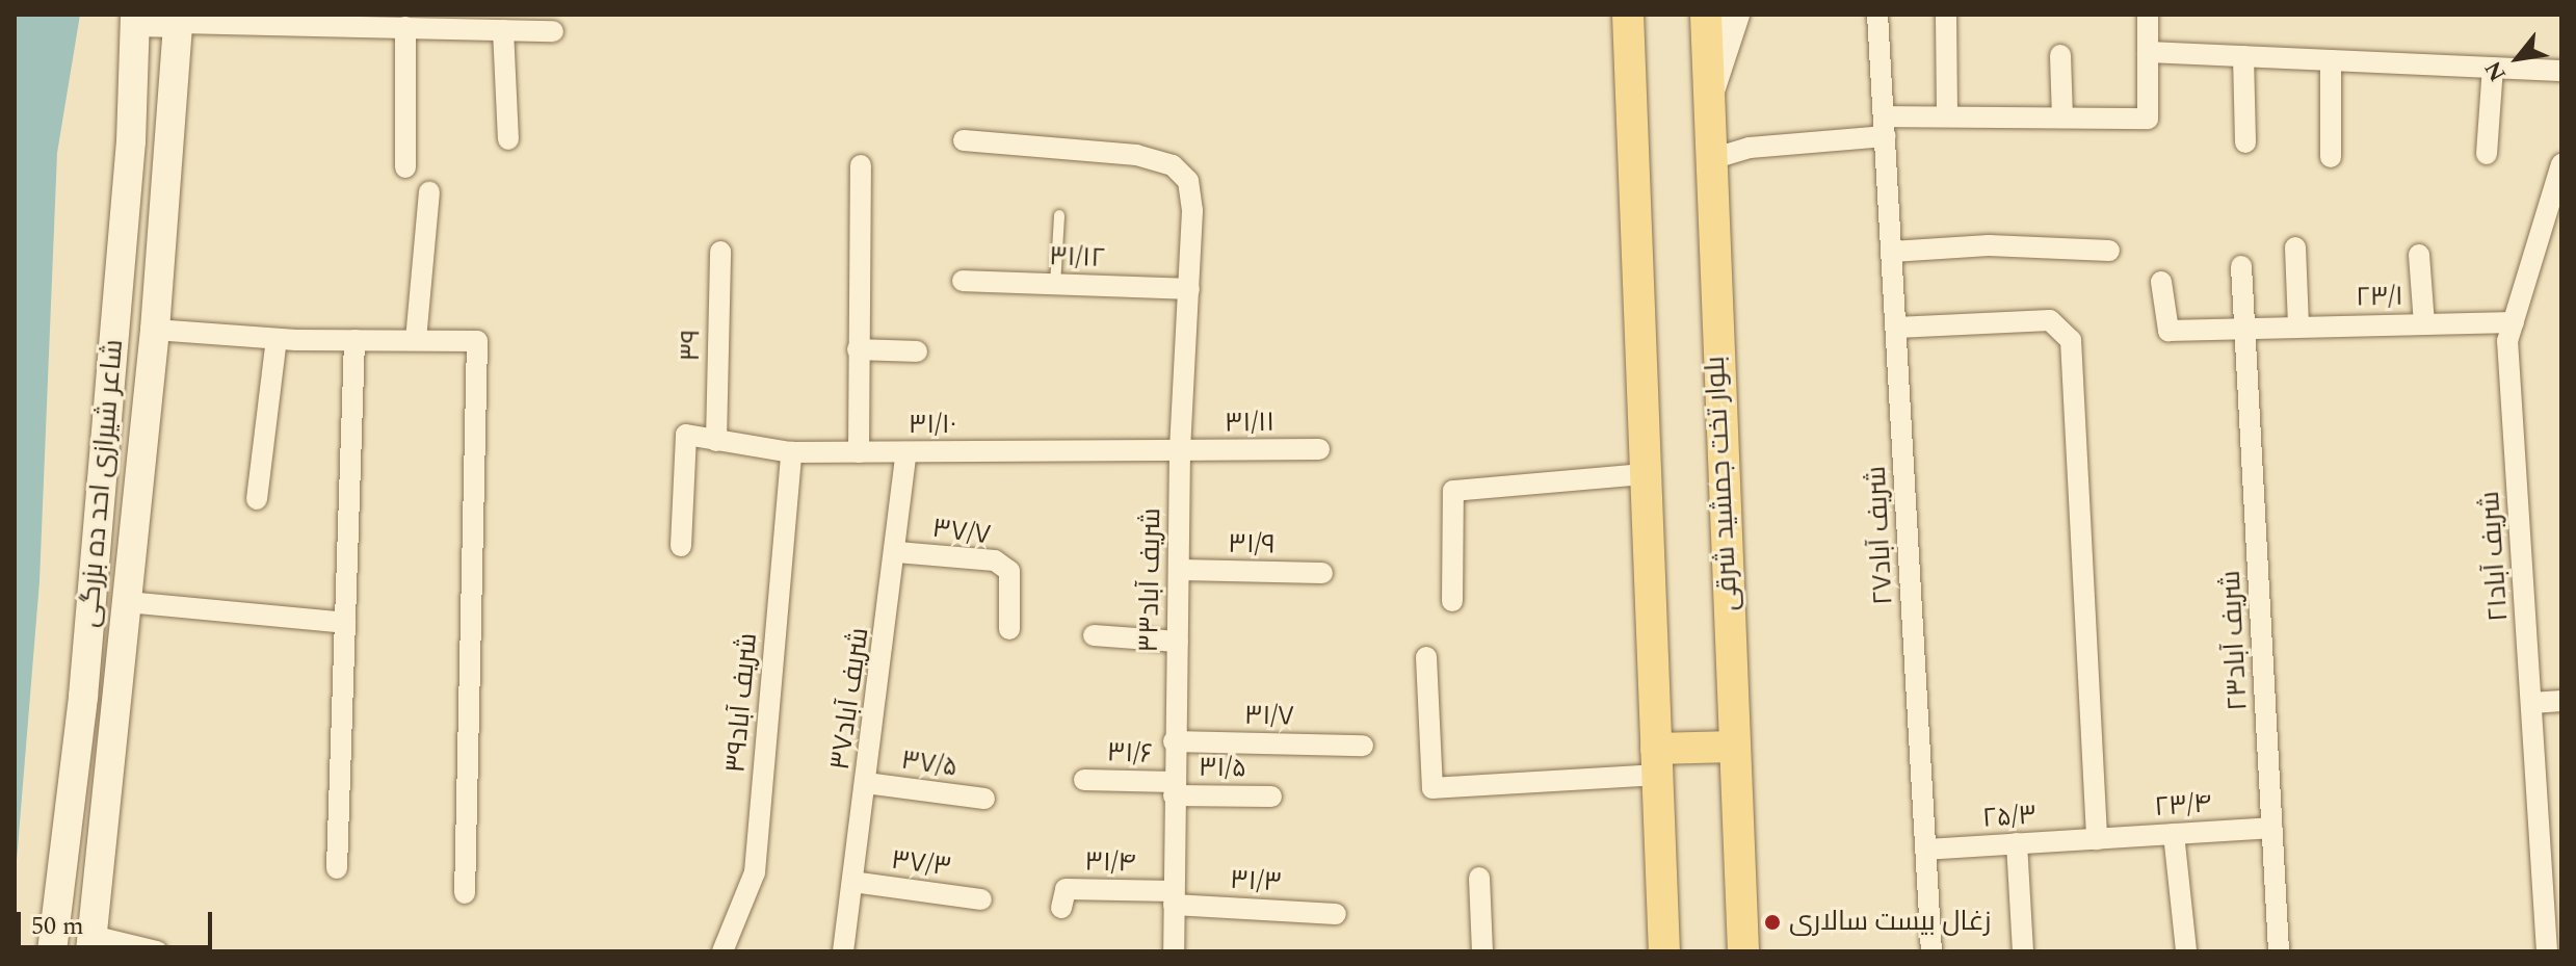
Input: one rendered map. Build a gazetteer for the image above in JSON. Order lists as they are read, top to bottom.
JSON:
{
  "streets": {
    "main road": ["بلوار تخت جمشید شرقی"],
    "street": [
      "۳۱/۱۲",
      "۲۳/۱",
      "۳۹",
      "۳۱/۱۱",
      "۳۱/۱۰",
      "شاعر شیرازی احد ده بزرگی",
      "۳۷/۷",
      "شریف آباد۲۷",
      "۳۱/۹",
      "شریف آباد۲۱",
      "شریف آباد۳۳",
      "شریف آباد۲۳",
      "شریف آباد۳۷",
      "شریف آباد۳۹",
      "۳۱/۷",
      "۳۱/۶",
      "۳۷/۵",
      "۳۱/۵",
      "۲۳/۴",
      "۲۵/۳",
      "۳۱/۴",
      "۳۷/۳",
      "۳۱/۳"
    ]
  },
  "crossings": [
    ["۳۱/۱۲", "شریف آباد۳۳"],
    ["۲۳/۱", "شریف آباد۲۱"],
    ["۲۳/۱", "شریف آباد۲۳"],
    ["۳۹", "۳۱/۱۰"],
    ["۳۱/۱۱", "۳۱/۱۰"],
    ["۳۱/۱۱", "شریف آباد۳۳"],
    ["۳۱/۱۰", "شریف آباد۳۳"],
    ["۳۱/۱۰", "شریف آباد۳۷"],
    ["۳۱/۱۰", "شریف آباد۳۹"],
    ["۳۷/۷", "شریف آباد۳۷"],
    ["شریف آباد۲۷", "۲۵/۳"],
    ["۳۱/۹", "شریف آباد۳۳"],
    ["شریف آباد۳۳", "۳۱/۷"],
    ["شریف آباد۳۳", "۳۱/۶"],
    ["شریف آباد۳۳", "۳۱/۵"],
    ["شریف آباد۳۳", "۳۱/۴"],
    ["شریف آباد۳۳", "۳۱/۳"],
    ["شریف آباد۲۳", "۲۳/۴"],
    ["شریف آباد۳۷", "۳۷/۵"],
    ["شریف آباد۳۷", "۳۷/۳"],
    ["۳۱/۶", "۳۱/۵"],
    ["۲۳/۴", "۲۵/۳"],
    ["۳۱/۴", "۳۱/۳"]
  ],
  "places": ["زغال بیست سالاری"],
  "scale_bar": "50 m",
  "north": "bottom left"
}
